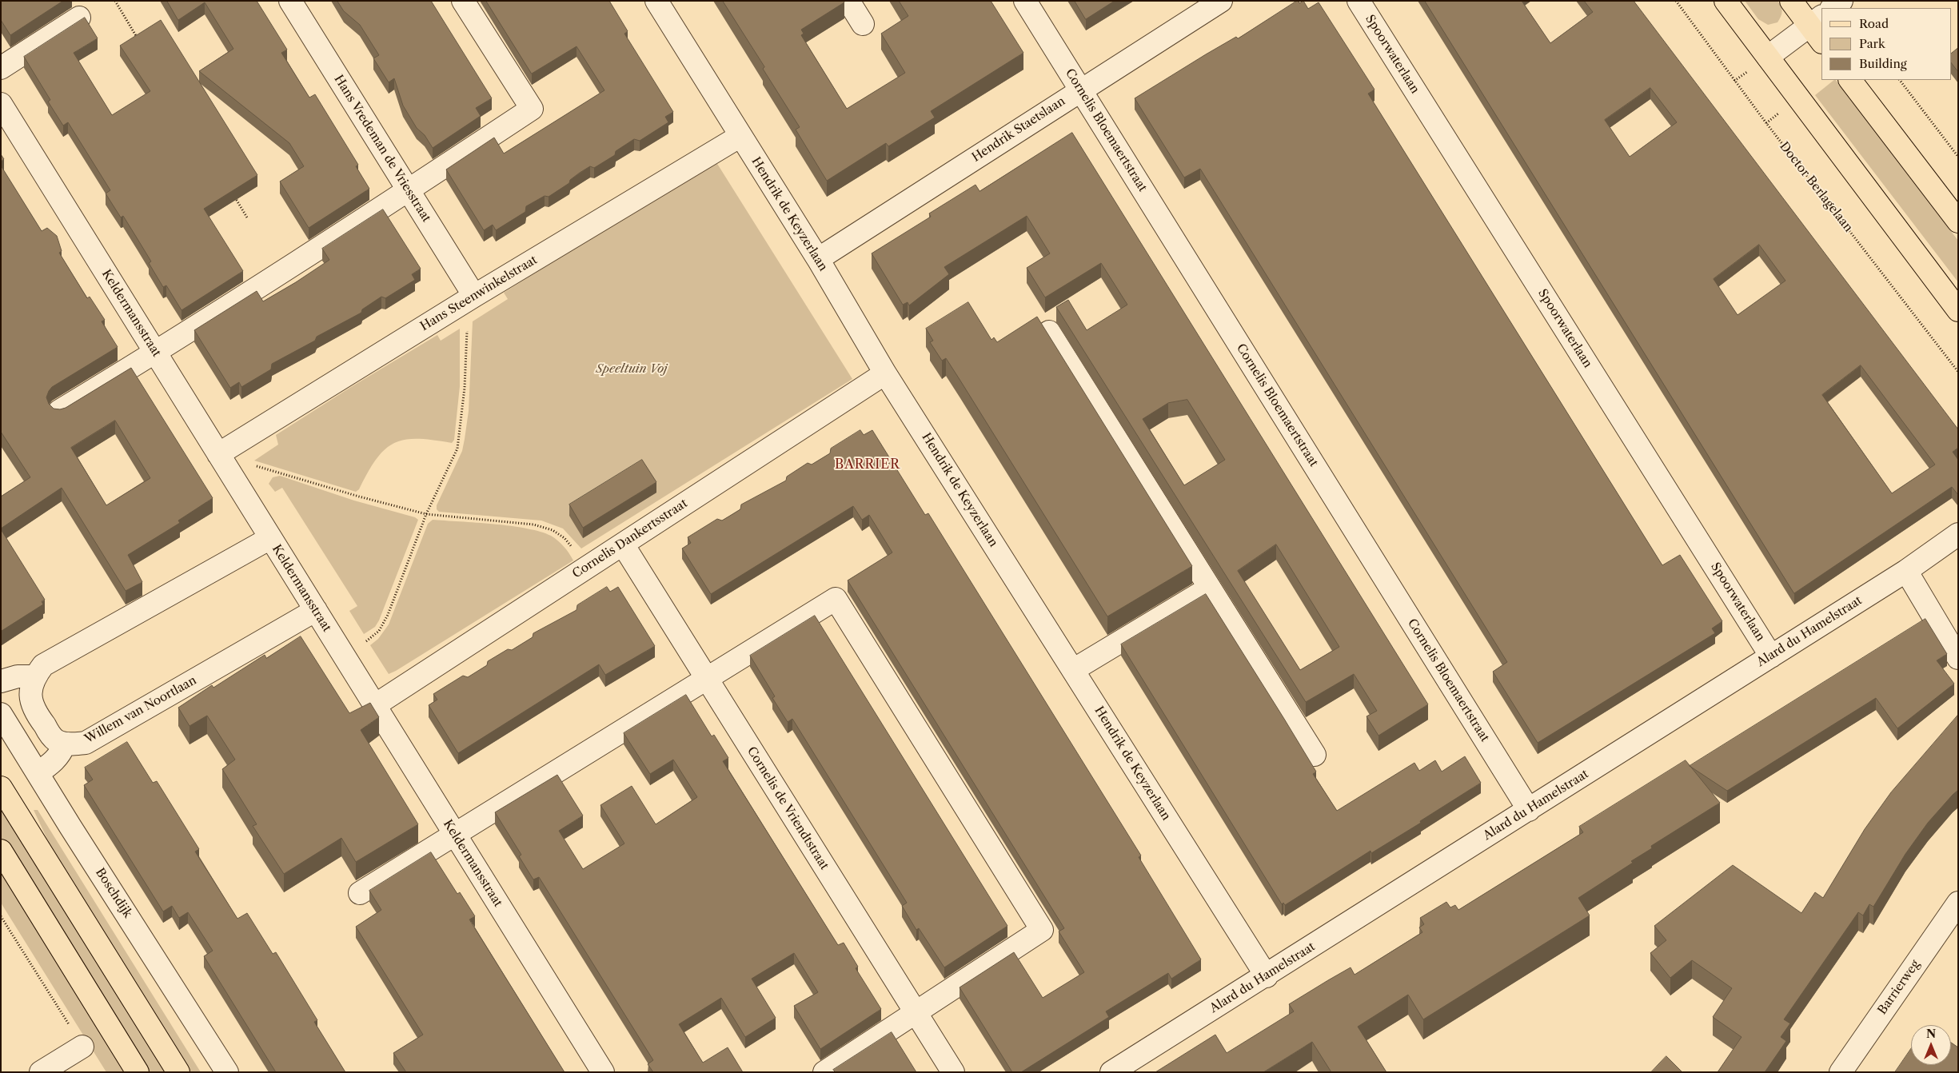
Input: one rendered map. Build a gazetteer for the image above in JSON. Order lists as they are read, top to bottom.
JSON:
{
  "streets": {
    "street": [
      "Spoorwaterlaan",
      "Hendrik Staetslaan",
      "Cornelis Bloemaertstraat",
      "Hans Vredeman de Vriesstraat",
      "Hendrik de Keyzerlaan",
      "Hans Steenwinkelstraat",
      "Keldermansstraat",
      "Cornelis Dankertsstraat",
      "Alard du Hamelstraat",
      "Willem van Noortlaan",
      "Cornelis de Vriendtstraat",
      "Boschdijk",
      "Barrierweg"
    ],
    "path": ["Doctor Berlagelaan"]
  },
  "crossings": [
    ["Spoorwaterlaan", "Alard du Hamelstraat"],
    ["Hendrik Staetslaan", "Cornelis Bloemaertstraat"],
    ["Hendrik Staetslaan", "Hendrik de Keyzerlaan"],
    ["Cornelis Bloemaertstraat", "Alard du Hamelstraat"],
    ["Hans Vredeman de Vriesstraat", "Hans Steenwinkelstraat"],
    ["Hendrik de Keyzerlaan", "Hans Steenwinkelstraat"],
    ["Hendrik de Keyzerlaan", "Cornelis Dankertsstraat"],
    ["Hendrik de Keyzerlaan", "Alard du Hamelstraat"],
    ["Hans Steenwinkelstraat", "Keldermansstraat"],
    ["Keldermansstraat", "Cornelis Dankertsstraat"],
    ["Keldermansstraat", "Willem van Noortlaan"],
    ["Cornelis Dankertsstraat", "Cornelis de Vriendtstraat"]
  ],
  "districts": ["BARRIER"],
  "parks": ["Speeltuin Voj"],
  "legend": ["Road", "Park", "Building"],
  "north": "top"
}
